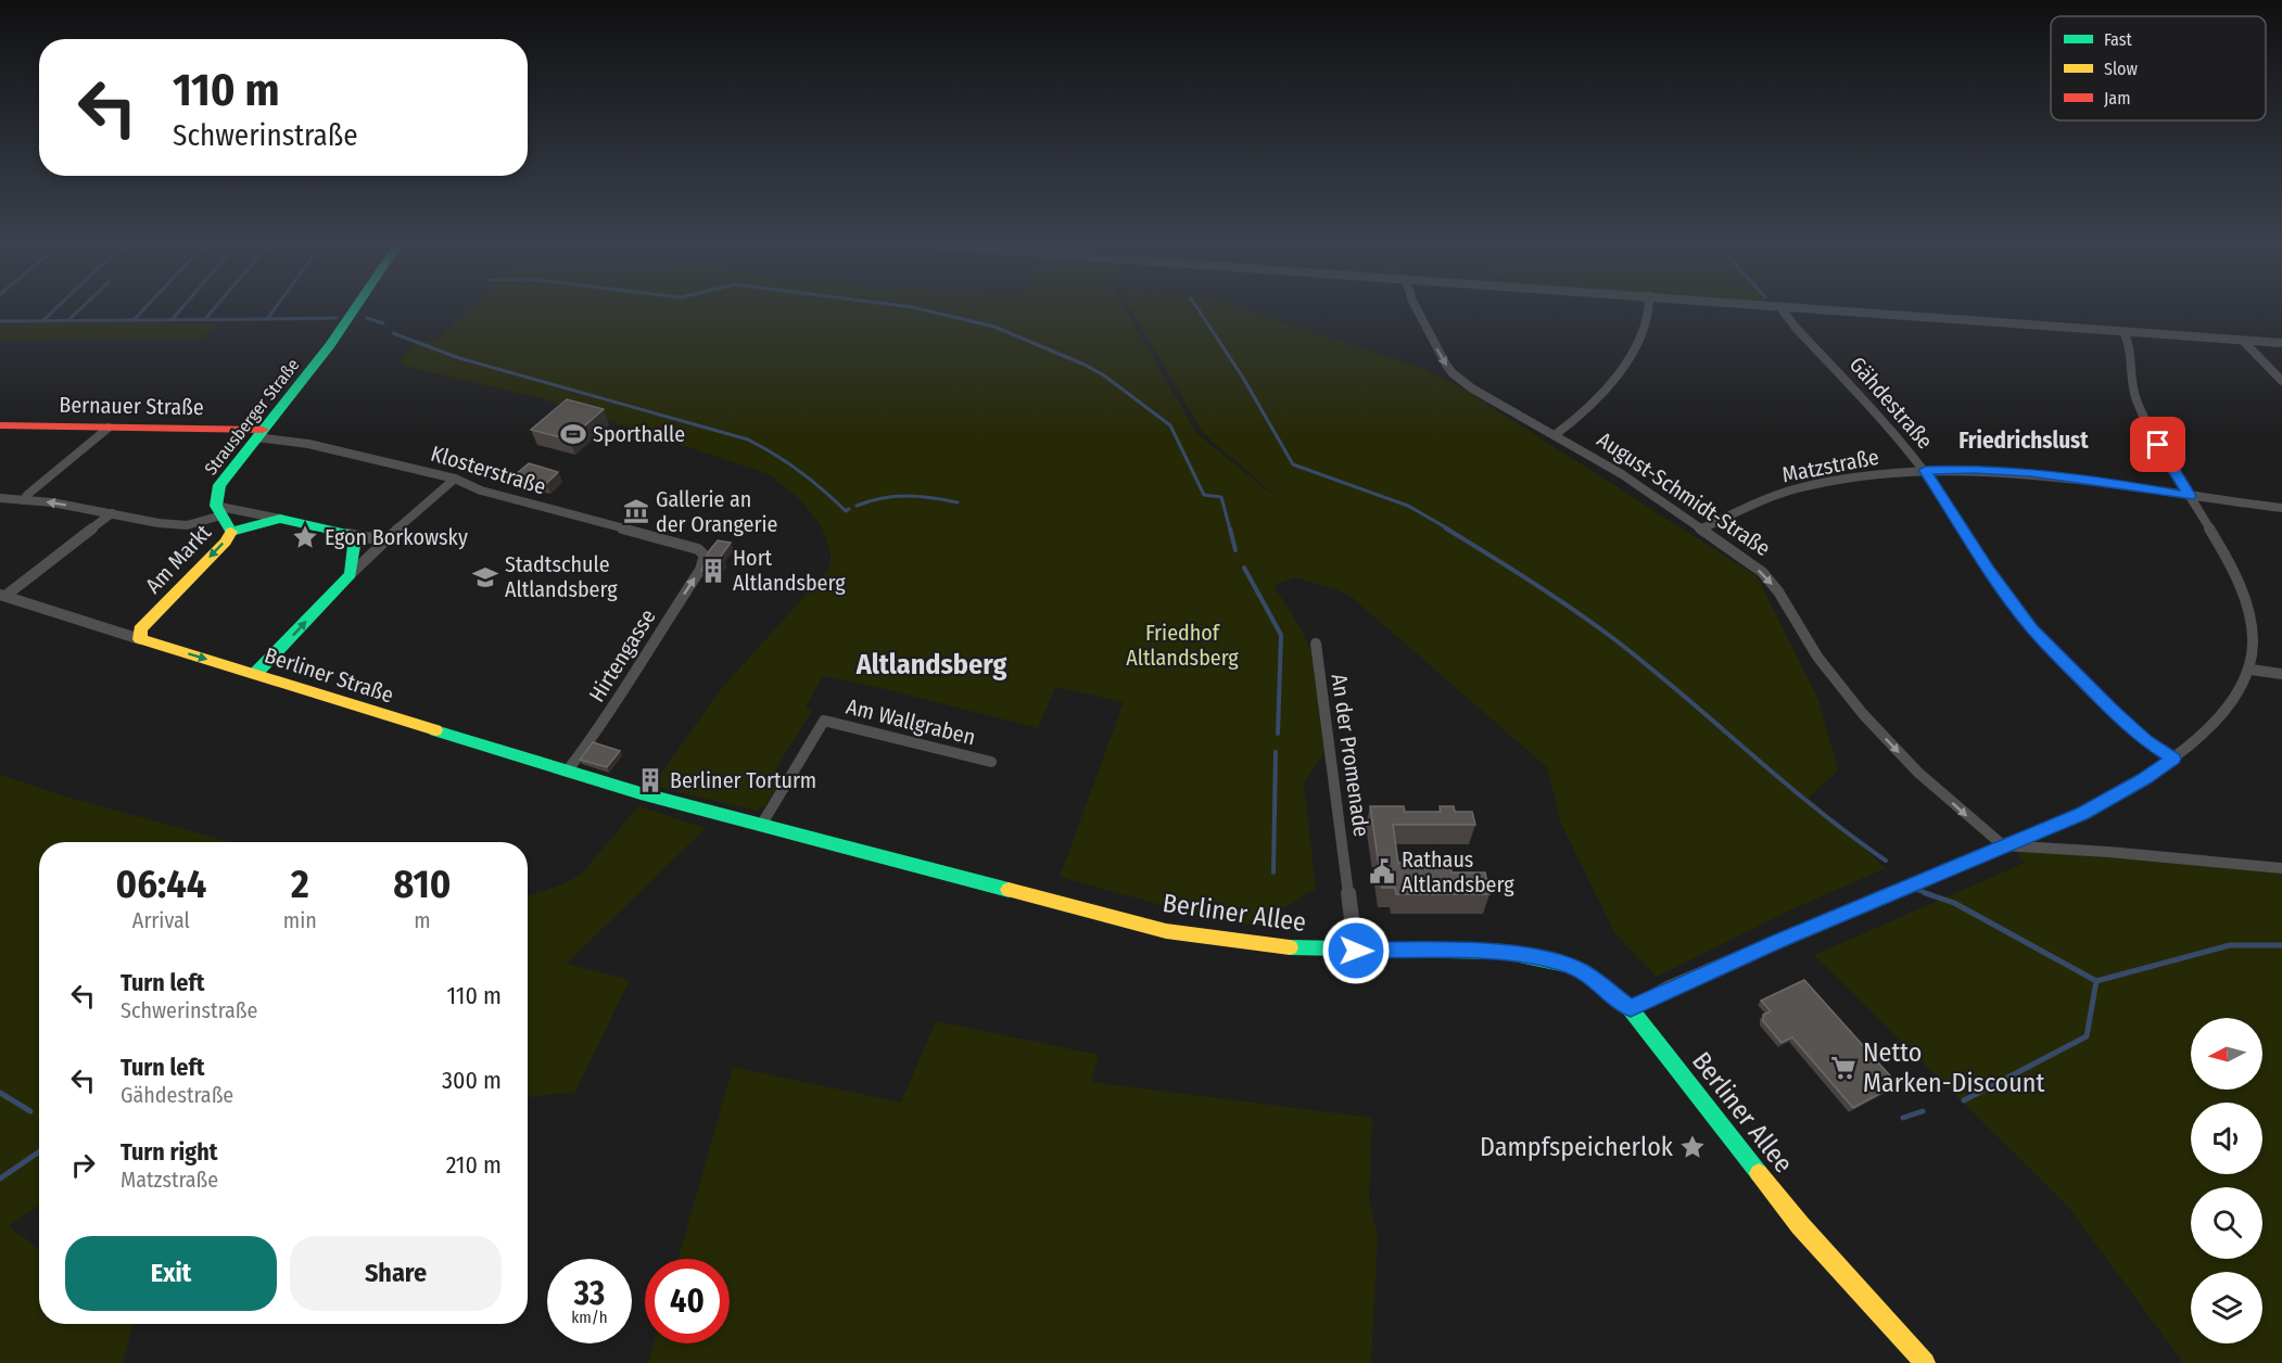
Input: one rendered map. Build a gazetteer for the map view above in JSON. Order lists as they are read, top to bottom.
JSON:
{
  "streets": {
    "street": [
      "Gähdestraße",
      "Bernauer Straße",
      "Strausberger Straße",
      "Matzstraße",
      "Klosterstraße",
      "August-Schmidt-Straße",
      "Am Markt",
      "Hirtengasse",
      "Berliner Straße",
      "Am Wallgraben",
      "An der Promenade",
      "Berliner Allee"
    ]
  },
  "crossings": [
    ["Gähdestraße", "Matzstraße"],
    ["Bernauer Straße", "Strausberger Straße"],
    ["Bernauer Straße", "Klosterstraße"],
    ["Strausberger Straße", "Klosterstraße"],
    ["Strausberger Straße", "Am Markt"],
    ["Matzstraße", "August-Schmidt-Straße"],
    ["Klosterstraße", "Hirtengasse"],
    ["Am Markt", "Berliner Straße"],
    ["Hirtengasse", "Berliner Straße"],
    ["Berliner Straße", "Berliner Allee"],
    ["Am Wallgraben", "Berliner Allee"],
    ["An der Promenade", "Berliner Allee"]
  ],
  "one_way": ["August-Schmidt-Straße", "Hirtengasse"],
  "districts": ["Friedrichslust", "Altlandsberg"],
  "parks": ["Friedhof Altlandsberg"],
  "places": {
    "sports": ["Sporthalle"],
    "museum": ["Gallerie an der Orangerie"],
    "place": ["Egon Borkowsky", "Dampfspeicherlok"],
    "building": ["Hort Altlandsberg", "Berliner Torturm"],
    "school or university": ["Stadtschule Altlandsberg"],
    "public building": ["Rathaus Altlandsberg"],
    "supermarket": ["Netto Marken-Discount"]
  },
  "legend": ["Fast", "Slow", "Jam"],
  "north": "left",
  "page": {
    "turn": ["110 m", "Schwerinstraße"],
    "eta": [
      "06:44",
      "Arrival",
      "2",
      "min",
      "810",
      "m"
    ],
    "list": [
      {
        "name": "Turn left",
        "note": "Schwerinstraße",
        "value": "110 m"
      },
      {
        "name": "Turn left",
        "note": "Gähdestraße",
        "value": "300 m"
      },
      {
        "name": "Turn right",
        "note": "Matzstraße",
        "value": "210 m"
      }
    ],
    "buttons": ["Exit", "Share"],
    "speed": "33 km/h",
    "limit": "40"
  }
}
